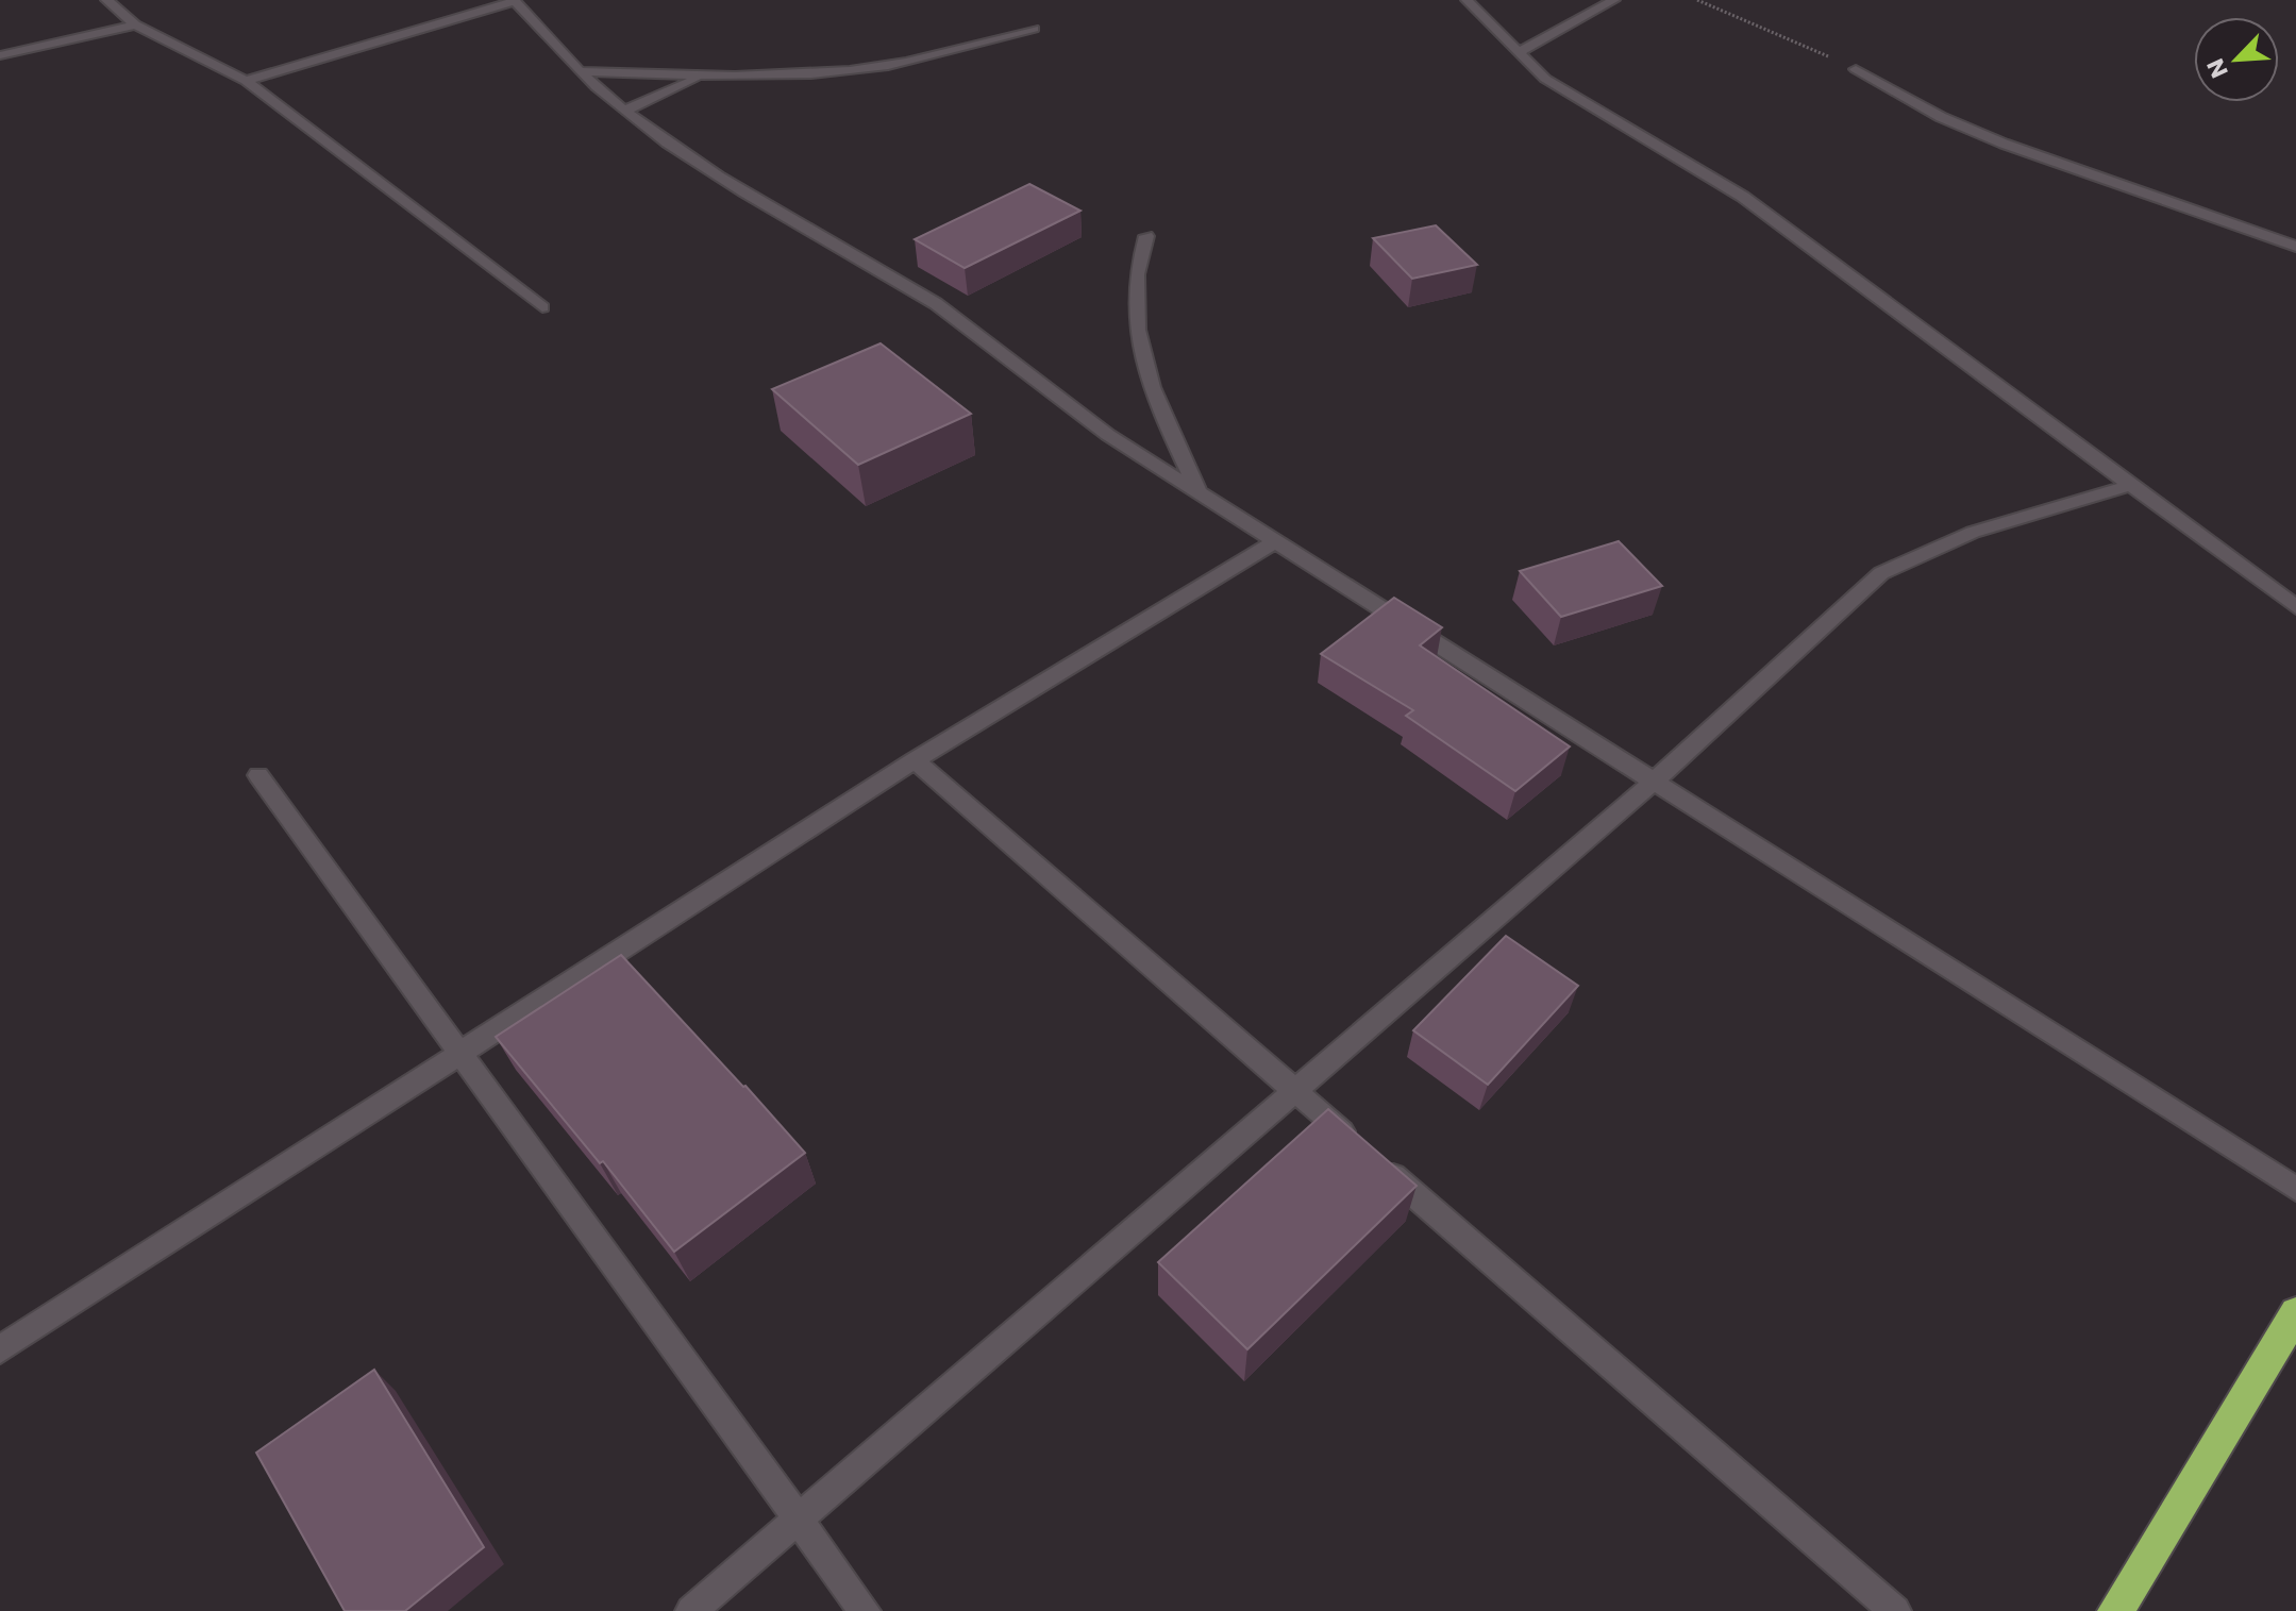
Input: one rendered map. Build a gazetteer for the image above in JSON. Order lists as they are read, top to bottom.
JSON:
{
  "north": "bottom left"
}
